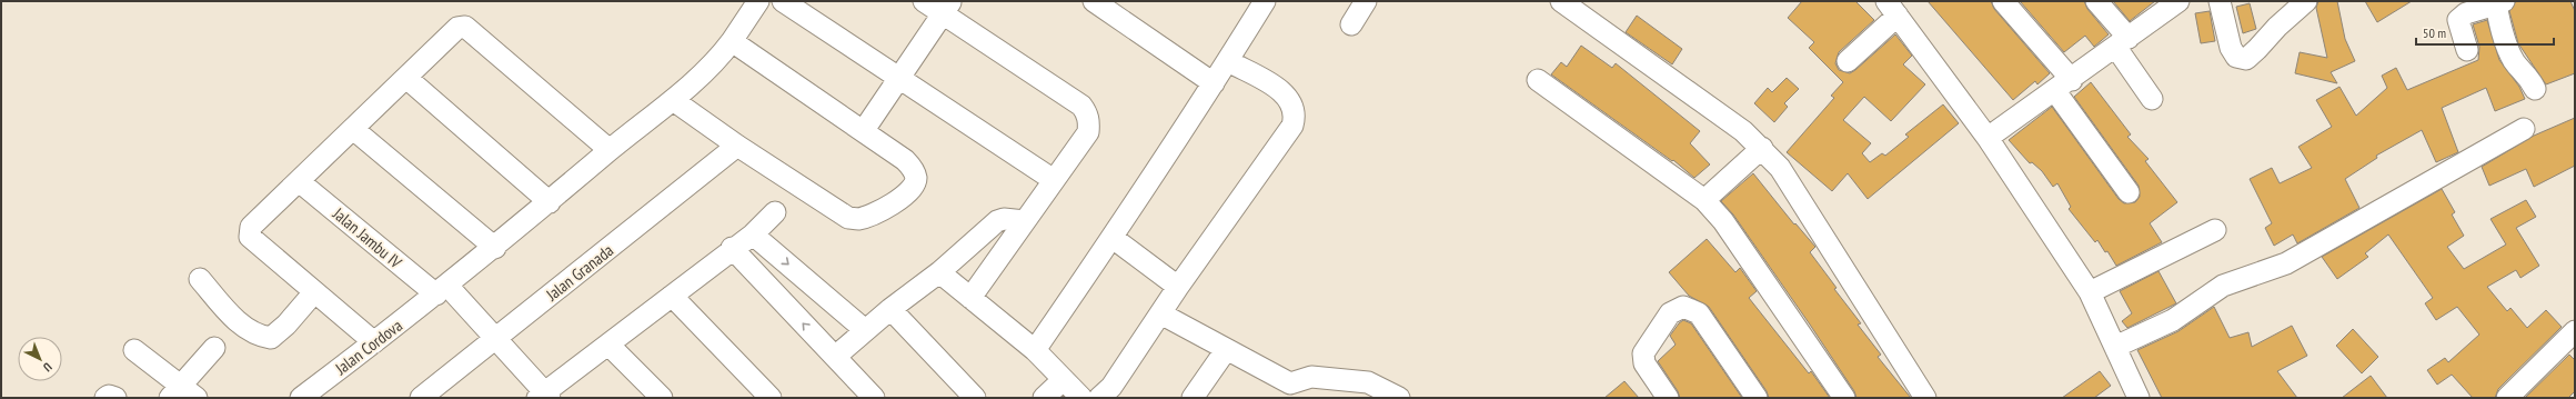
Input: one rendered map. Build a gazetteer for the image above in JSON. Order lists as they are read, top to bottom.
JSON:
{
  "streets": {
    "street": ["Jalan Jambu IV", "Jalan Granada", "Jalan Cordova"]
  },
  "crossings": [
    ["Jalan Jambu IV", "Jalan Granada"],
    ["Jalan Jambu IV", "Jalan Cordova"]
  ],
  "scale_bar": "50 m",
  "north": "bottom right"
}
